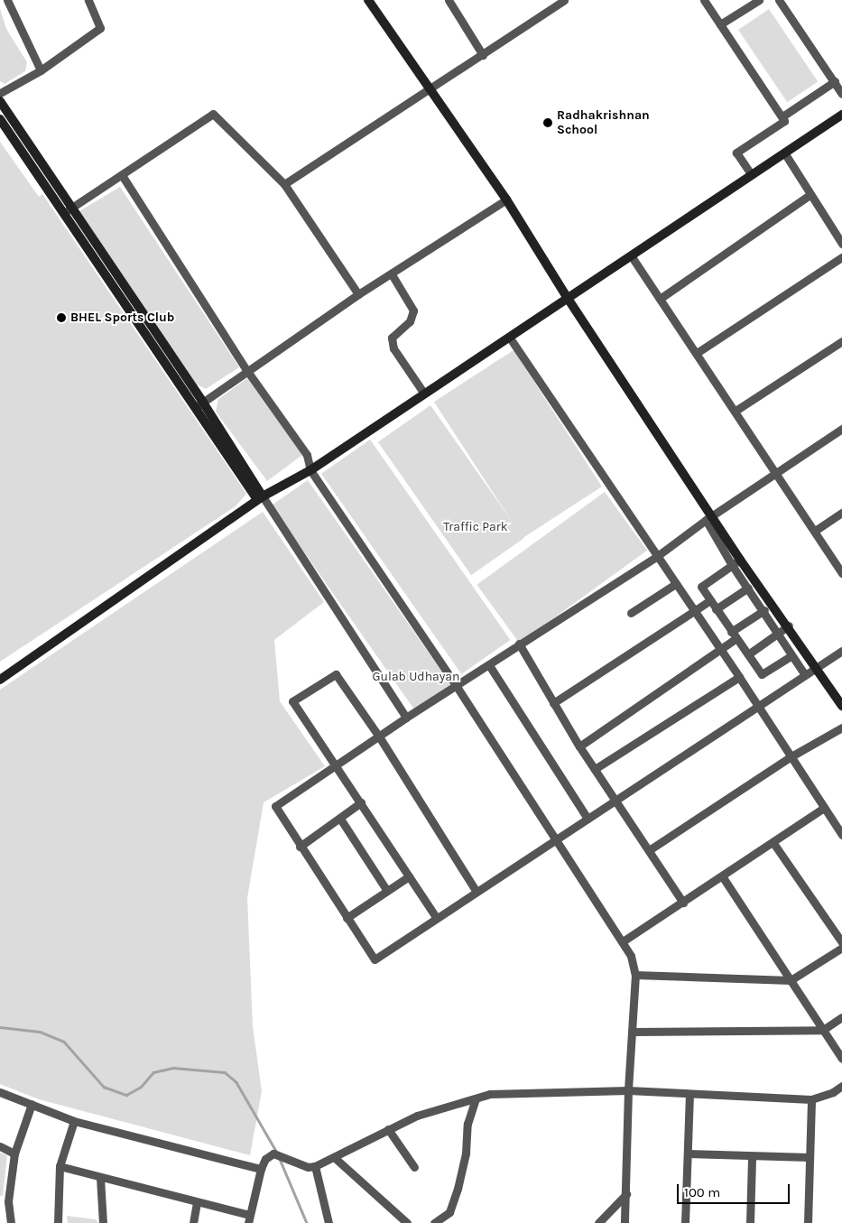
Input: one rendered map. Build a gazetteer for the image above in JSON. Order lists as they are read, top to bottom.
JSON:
{
  "parks": ["Traffic Park", "Gulab Udhayan"],
  "places": ["Radhakrishnan School", "BHEL Sports Club"],
  "scale_bar": "100 m"
}
